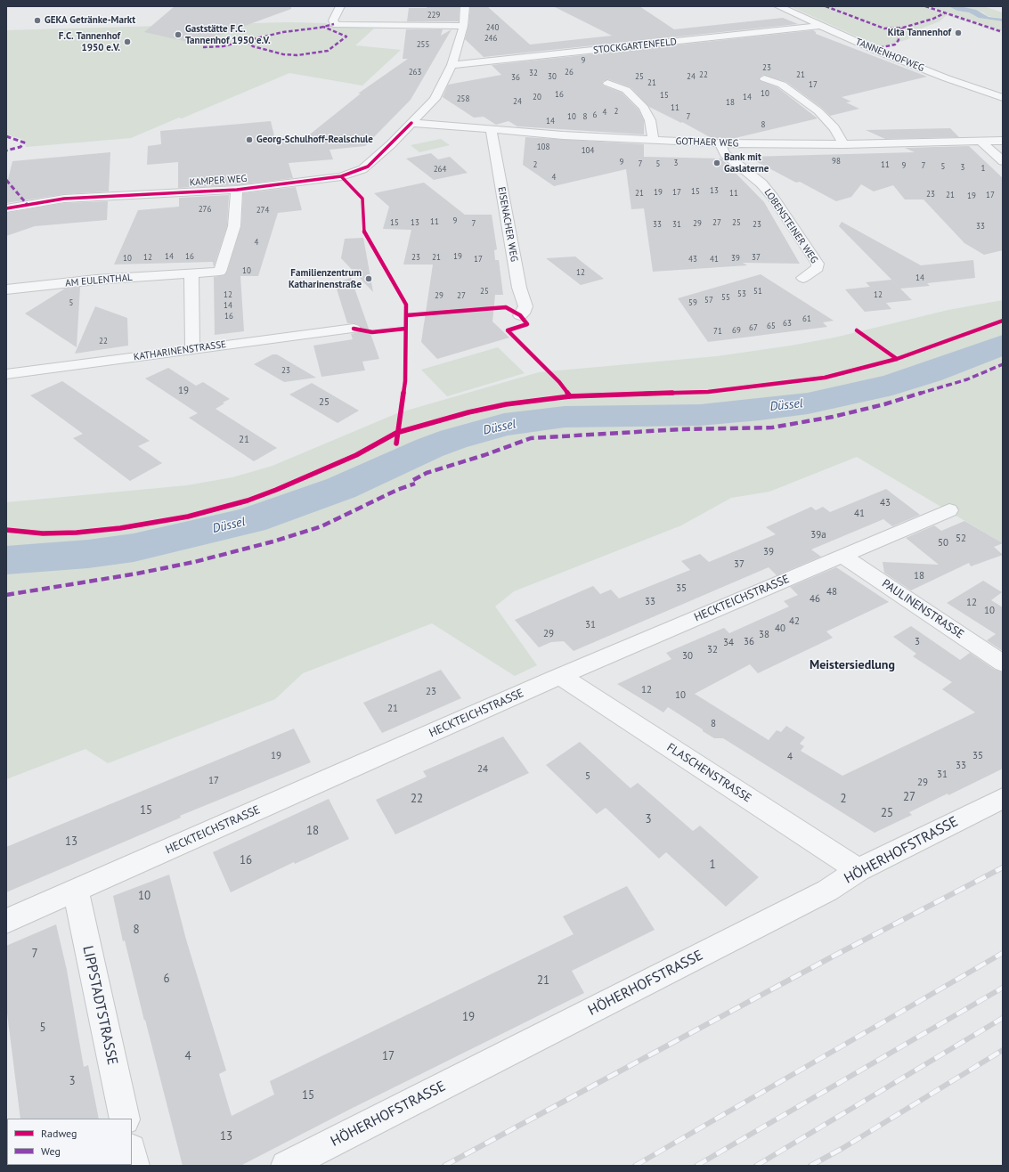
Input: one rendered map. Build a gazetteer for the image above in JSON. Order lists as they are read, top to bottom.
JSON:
{
  "streets": {
    "street": [
      "STOCKGARTENFELD",
      "TANNENHOFWEG",
      "GOTHAER WEG",
      "KAMPER WEG",
      "EISENACHER WEG",
      "LOBENSTEINER WEG",
      "AM EULENTHAL",
      "KATHARINENSTRASSE",
      "HECKTEICHSTRASSE",
      "PAULINENSTRASSE",
      "FLASCHENSTRASSE",
      "HÖHERHOFSTRASSE",
      "LIPPSTADTSTRASSE"
    ]
  },
  "crossings": [
    ["STOCKGARTENFELD", "TANNENHOFWEG"],
    ["STOCKGARTENFELD", "KAMPER WEG"],
    ["GOTHAER WEG", "KAMPER WEG"],
    ["GOTHAER WEG", "EISENACHER WEG"],
    ["GOTHAER WEG", "LOBENSTEINER WEG"],
    ["KAMPER WEG", "AM EULENTHAL"],
    ["HECKTEICHSTRASSE", "PAULINENSTRASSE"],
    ["HECKTEICHSTRASSE", "FLASCHENSTRASSE"],
    ["HECKTEICHSTRASSE", "LIPPSTADTSTRASSE"],
    ["FLASCHENSTRASSE", "HÖHERHOFSTRASSE"]
  ],
  "districts": ["Meistersiedlung"],
  "water": ["Düssel"],
  "places": [
    "GEKA Getränke-Markt",
    "Kita Tannenhof",
    "Gaststätte F.C. Tannenhof 1950 e.V.",
    "F.C. Tannenhof 1950 e.V.",
    "Georg-Schulhoff-Realschule",
    "Bank mit Gaslaterne",
    "Familienzentrum Katharinenstraße"
  ],
  "house_numbers": [
    "229",
    "240",
    "246",
    "255",
    "9",
    "23",
    "263",
    "26",
    "32",
    "22",
    "21",
    "30",
    "25",
    "24",
    "36",
    "21",
    "17",
    "10",
    "16",
    "15",
    "20",
    "14",
    "258",
    "24",
    "18",
    "11",
    "2",
    "4",
    "6",
    "10",
    "8",
    "7",
    "14",
    "8",
    "108",
    "104",
    "98",
    "9",
    "3",
    "7",
    "5",
    "2",
    "11",
    "9",
    "7",
    "5",
    "3",
    "1",
    "264",
    "4",
    "13",
    "15",
    "19",
    "17",
    "21",
    "11",
    "23",
    "21",
    "17",
    "19",
    "276",
    "274",
    "9",
    "11",
    "15",
    "13",
    "27",
    "25",
    "7",
    "29",
    "33",
    "31",
    "23",
    "33",
    "4",
    "14",
    "16",
    "19",
    "12",
    "23",
    "21",
    "37",
    "10",
    "39",
    "17",
    "43",
    "41",
    "10",
    "12",
    "14",
    "25",
    "51",
    "53",
    "12",
    "12",
    "29",
    "27",
    "55",
    "57",
    "5",
    "59",
    "14",
    "16",
    "61",
    "63",
    "65",
    "67",
    "69",
    "71",
    "22",
    "23",
    "19",
    "25",
    "21",
    "43",
    "41",
    "39a",
    "52",
    "50",
    "39",
    "37",
    "18",
    "35",
    "48",
    "46",
    "33",
    "12",
    "10",
    "42",
    "31",
    "40",
    "29",
    "38",
    "36",
    "3",
    "34",
    "32",
    "30",
    "12",
    "23",
    "10",
    "21",
    "8",
    "19",
    "35",
    "4",
    "33",
    "24",
    "31",
    "5",
    "17",
    "29",
    "27",
    "22",
    "2",
    "15",
    "25",
    "3",
    "18",
    "13",
    "16",
    "1",
    "10",
    "8",
    "7",
    "6",
    "21",
    "19",
    "5",
    "4",
    "17",
    "3",
    "15",
    "13"
  ],
  "legend": ["Radweg", "Weg"]
}
